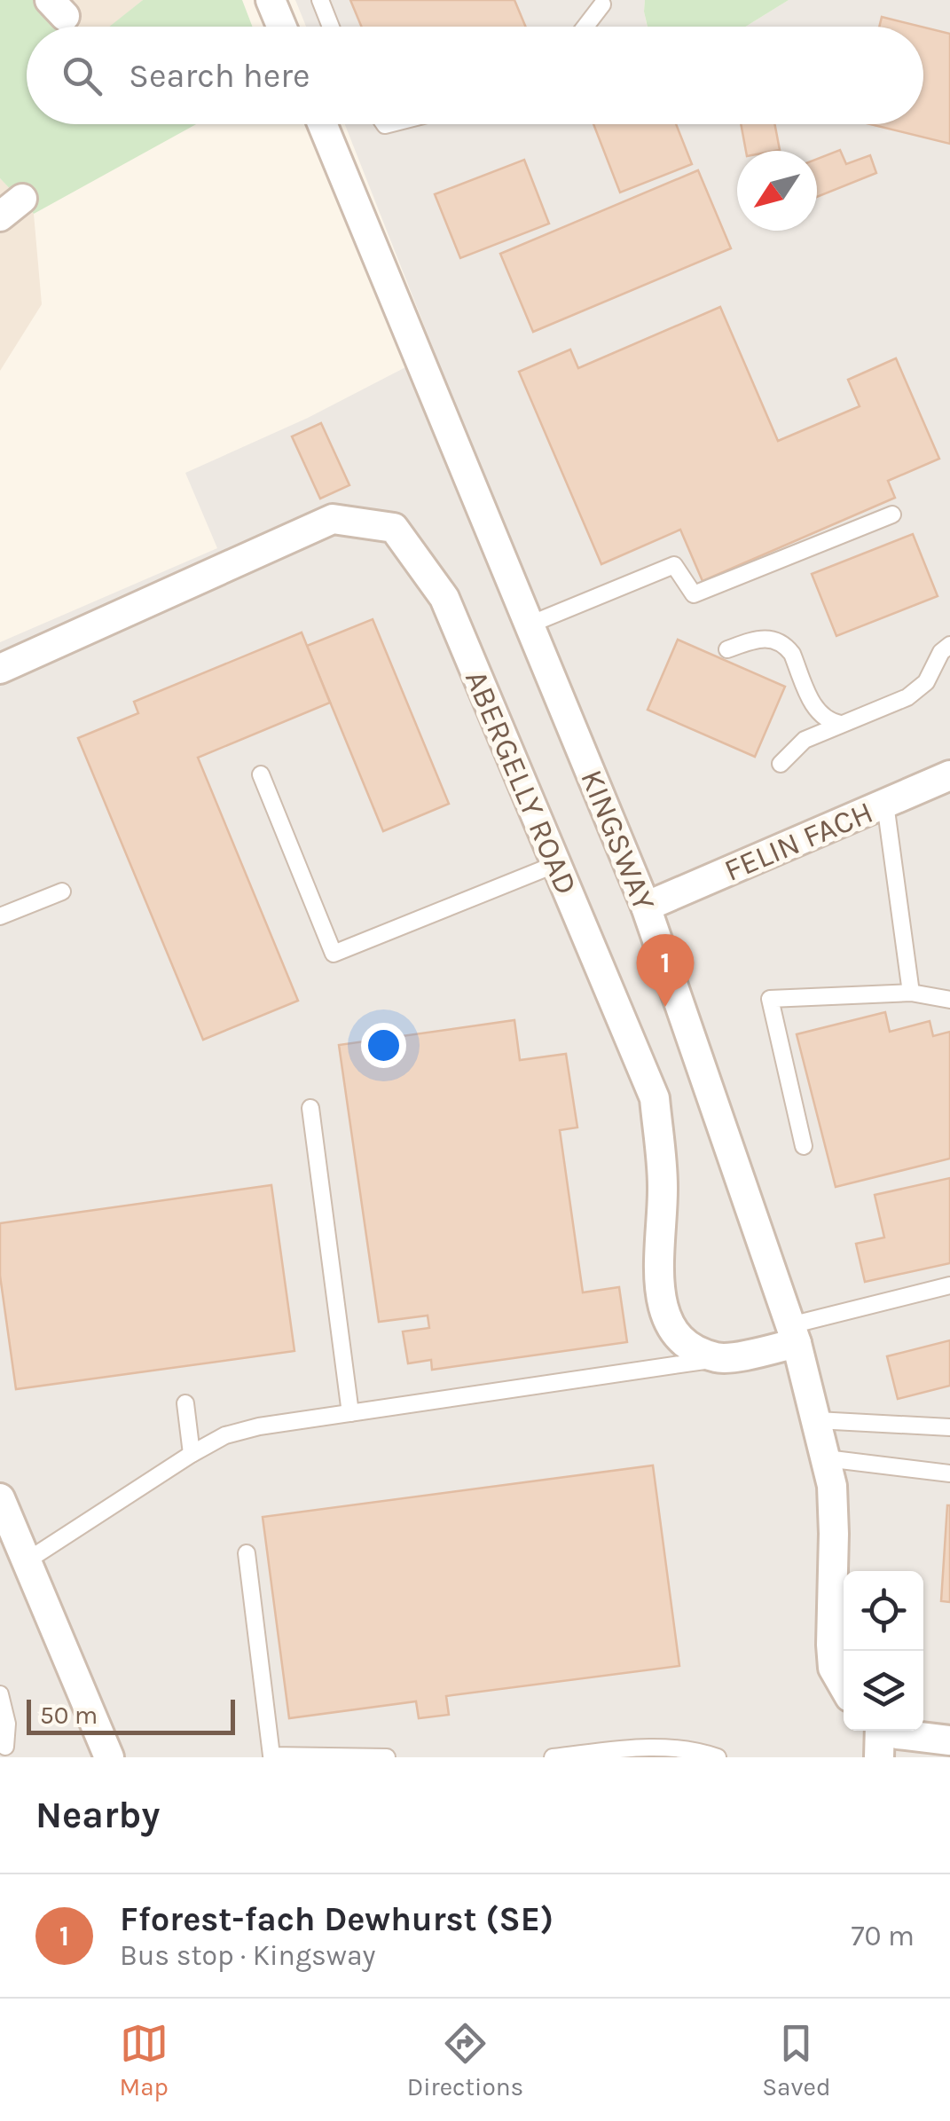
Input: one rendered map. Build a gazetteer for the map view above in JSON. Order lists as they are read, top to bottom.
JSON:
{
  "streets": {
    "street": ["ABERGELLY ROAD", "KINGSWAY", "FELIN FACH"]
  },
  "crossings": [
    ["KINGSWAY", "FELIN FACH"]
  ],
  "scale_bar": "50 m",
  "north": "bottom left",
  "page": {
    "search": "Search here",
    "pins": "1",
    "scale": "50 m",
    "heading": "Nearby",
    "list": [
      {
        "mark": "1",
        "name": "Fforest-fach Dewhurst (SE)",
        "note": "Bus stop · Kingsway",
        "value": "70 m"
      }
    ],
    "nav": ["Map", "Directions", "Saved"]
  }
}
